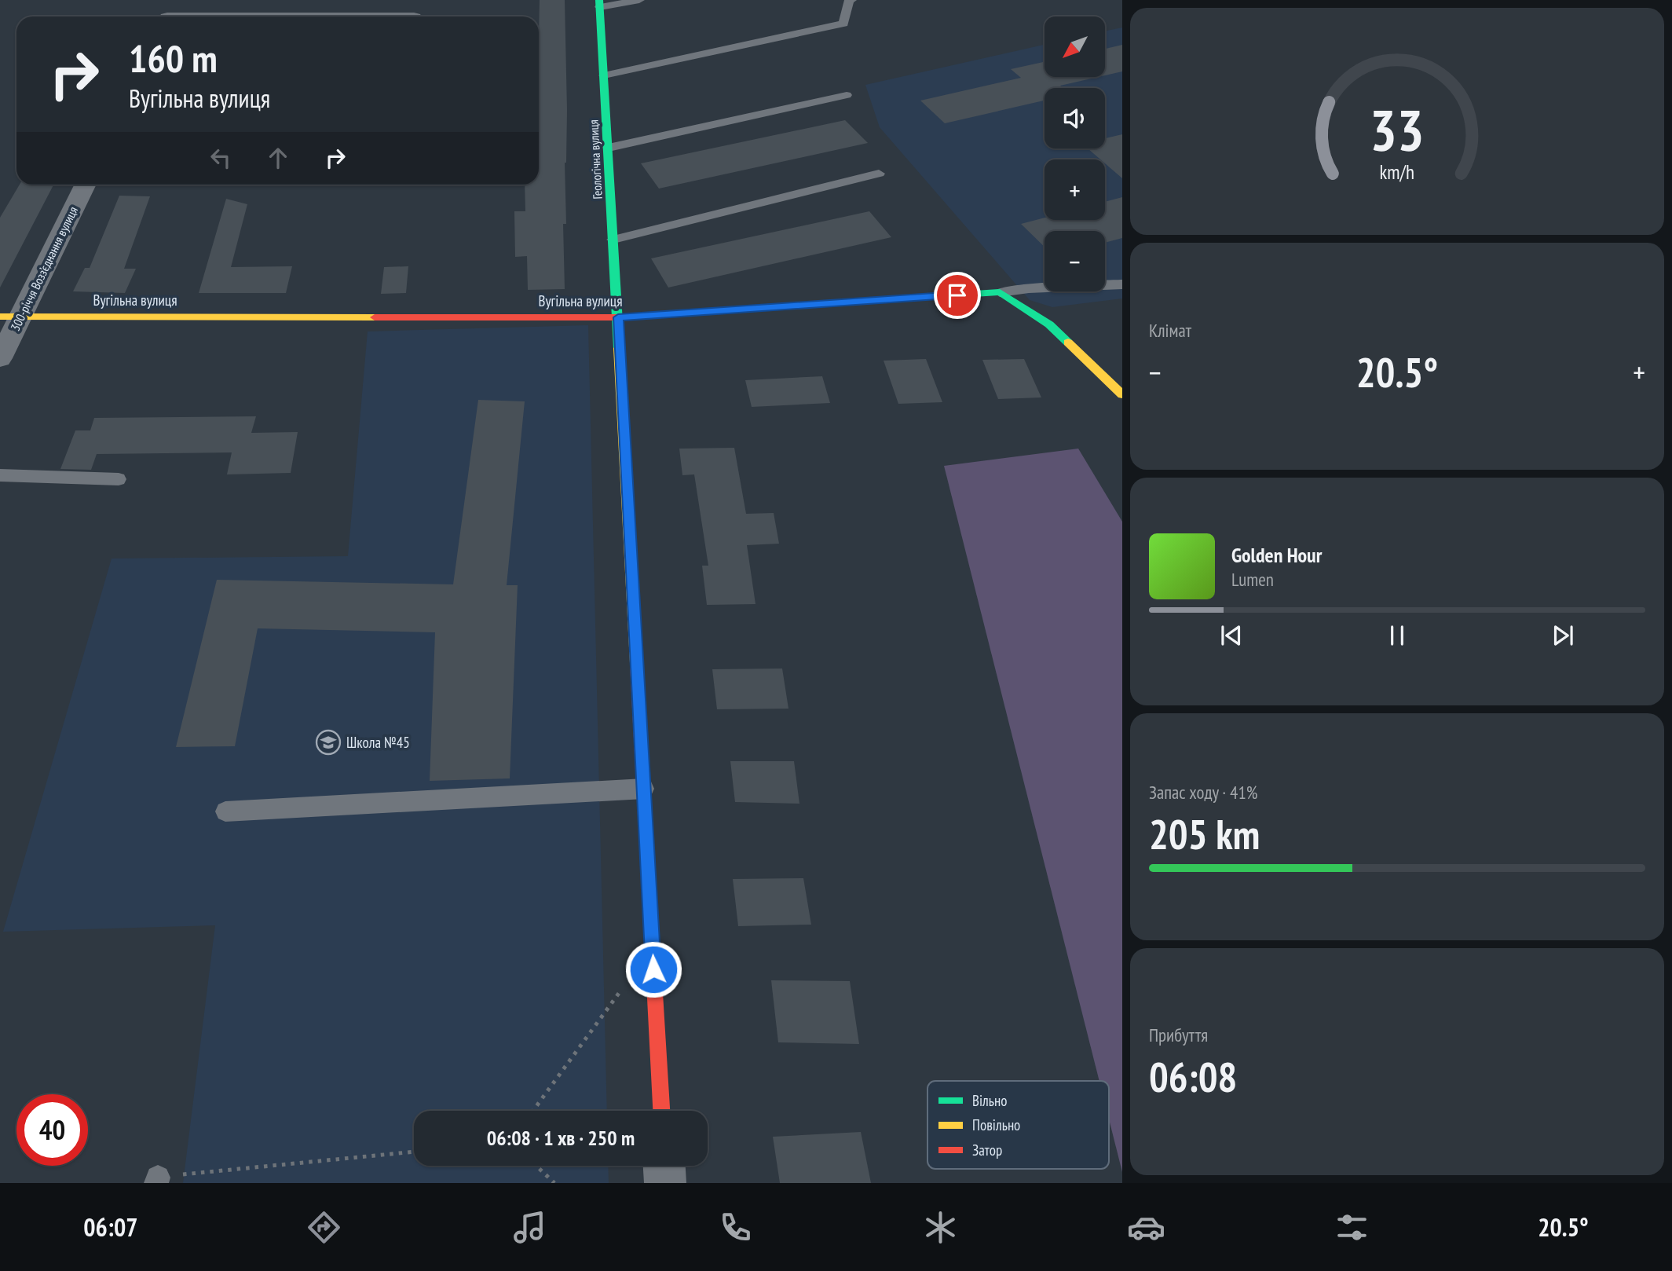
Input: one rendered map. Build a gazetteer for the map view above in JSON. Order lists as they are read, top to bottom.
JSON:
{
  "streets": {
    "street": ["Геологічна вулиця", "300-річчя Возз’єднання вулиця", "Вугільна вулиця"]
  },
  "crossings": [
    ["Геологічна вулиця", "Вугільна вулиця"],
    ["300-річчя Возз’єднання вулиця", "Вугільна вулиця"]
  ],
  "places": {
    "school or university": ["Школа №45"]
  },
  "legend": ["Вільно", "Повільно", "Затор"],
  "north": "bottom left",
  "page": {
    "map_buttons": ["+", "−"],
    "turn": ["160 m", "Вугільна вулиця"],
    "tile": [
      "Клімат",
      ["Запас ходу · 41%", "205 km"],
      ["Прибуття", "06:08"]
    ],
    "heat": ["−", "20.5°", "+"],
    "song": ["Golden Hour", "Lumen"],
    "limit": "40",
    "trip": "06:08 · 1 хв · 250 m",
    "tabs": ["06:07", "20.5°"],
    "gauge": ["33", "km/h"]
  }
}
